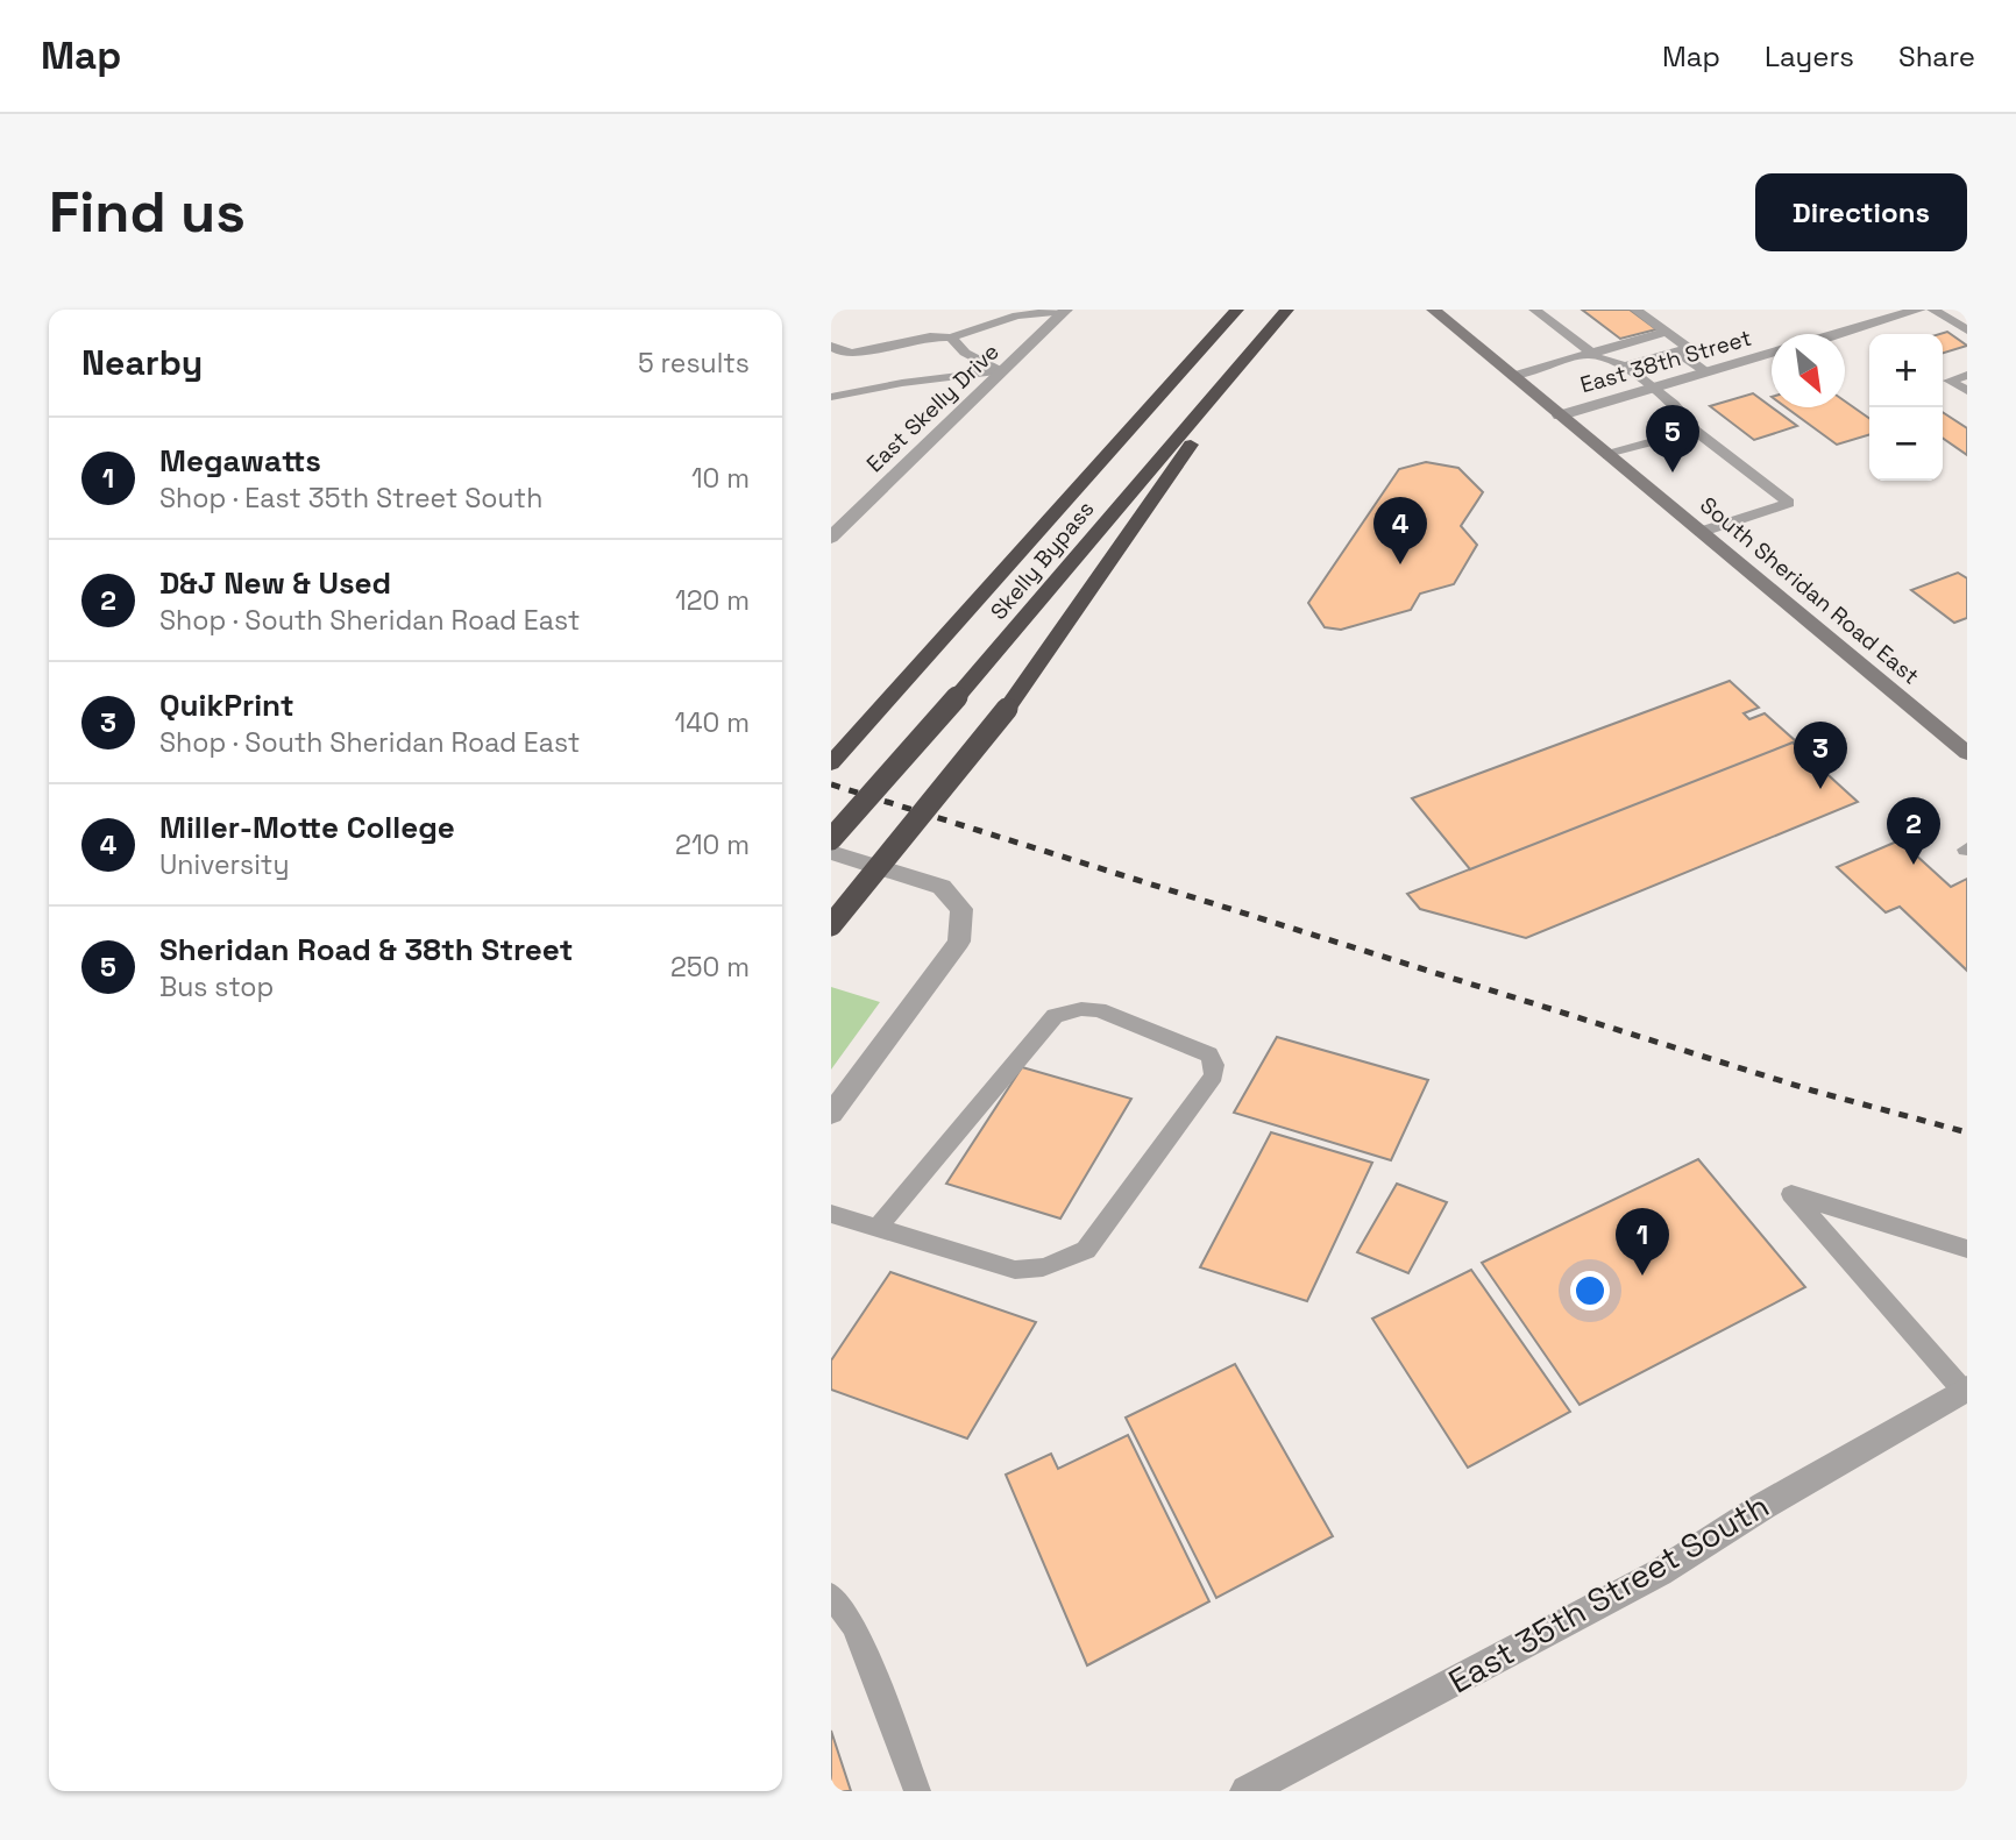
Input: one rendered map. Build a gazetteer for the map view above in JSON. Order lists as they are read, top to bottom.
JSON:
{
  "streets": {
    "highway": ["Skelly Bypass"],
    "main road": ["South Sheridan Road East"],
    "street": ["East 38th Street", "East Skelly Drive", "East 35th Street South"]
  },
  "crossings": [
    ["East 38th Street", "South Sheridan Road East"]
  ],
  "north": "bottom right",
  "page": {
    "header": "Map",
    "nav": ["Map", "Layers", "Share"],
    "buttons": "Directions",
    "title": "Find us",
    "heading": ["Nearby", "5 results"],
    "map_buttons": ["+", "−"],
    "pins": [
      "5",
      "4",
      "3",
      "2",
      "1"
    ],
    "list": [
      {
        "mark": "1",
        "name": "Megawatts",
        "note": "Shop · East 35th Street South",
        "value": "10 m"
      },
      {
        "mark": "2",
        "name": "D&J New & Used",
        "note": "Shop · South Sheridan Road East",
        "value": "120 m"
      },
      {
        "mark": "3",
        "name": "QuikPrint",
        "note": "Shop · South Sheridan Road East",
        "value": "140 m"
      },
      {
        "mark": "4",
        "name": "Miller-Motte College",
        "note": "University",
        "value": "210 m"
      },
      {
        "mark": "5",
        "name": "Sheridan Road & 38th Street",
        "note": "Bus stop",
        "value": "250 m"
      }
    ]
  }
}
